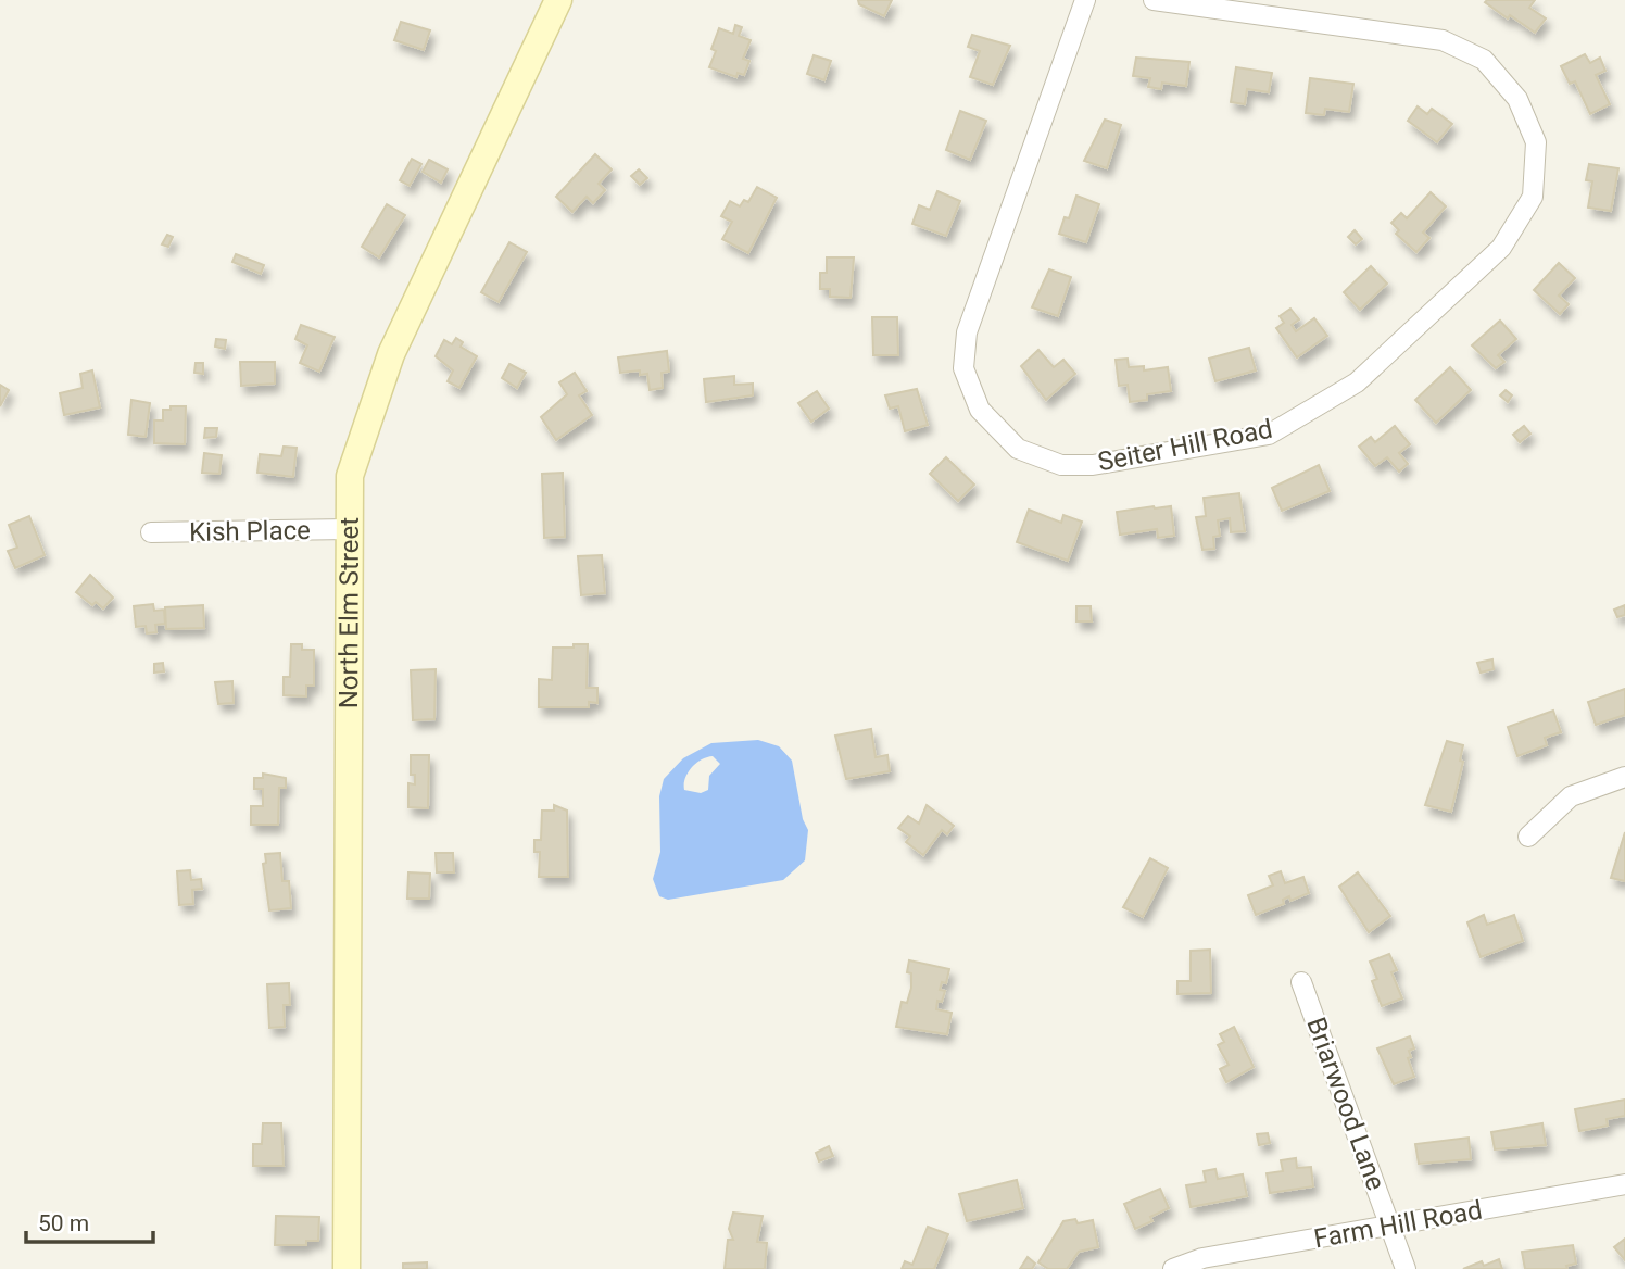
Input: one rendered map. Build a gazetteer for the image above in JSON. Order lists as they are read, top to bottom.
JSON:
{
  "streets": {
    "main road": ["North Elm Street"],
    "street": [
      "Seiter Hill Road",
      "Kish Place",
      "Briarwood Lane",
      "Farm Hill Road"
    ]
  },
  "crossings": [
    ["Kish Place", "North Elm Street"],
    ["Briarwood Lane", "Farm Hill Road"]
  ],
  "scale_bar": "50 m"
}
